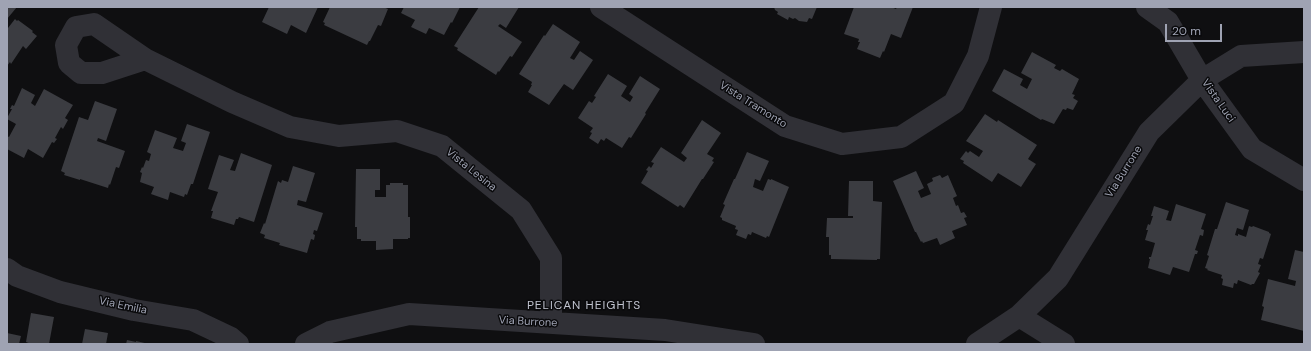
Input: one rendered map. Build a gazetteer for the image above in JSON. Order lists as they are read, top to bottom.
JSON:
{
  "streets": {
    "street": [
      "Vista Luci",
      "Vista Tramonto",
      "Vista Lesina",
      "Via Burrone",
      "Via Emilia"
    ]
  },
  "crossings": [
    ["Vista Luci", "Via Burrone"],
    ["Vista Lesina", "Via Burrone"]
  ],
  "districts": ["PELICAN HEIGHTS"],
  "scale_bar": "20 m"
}
